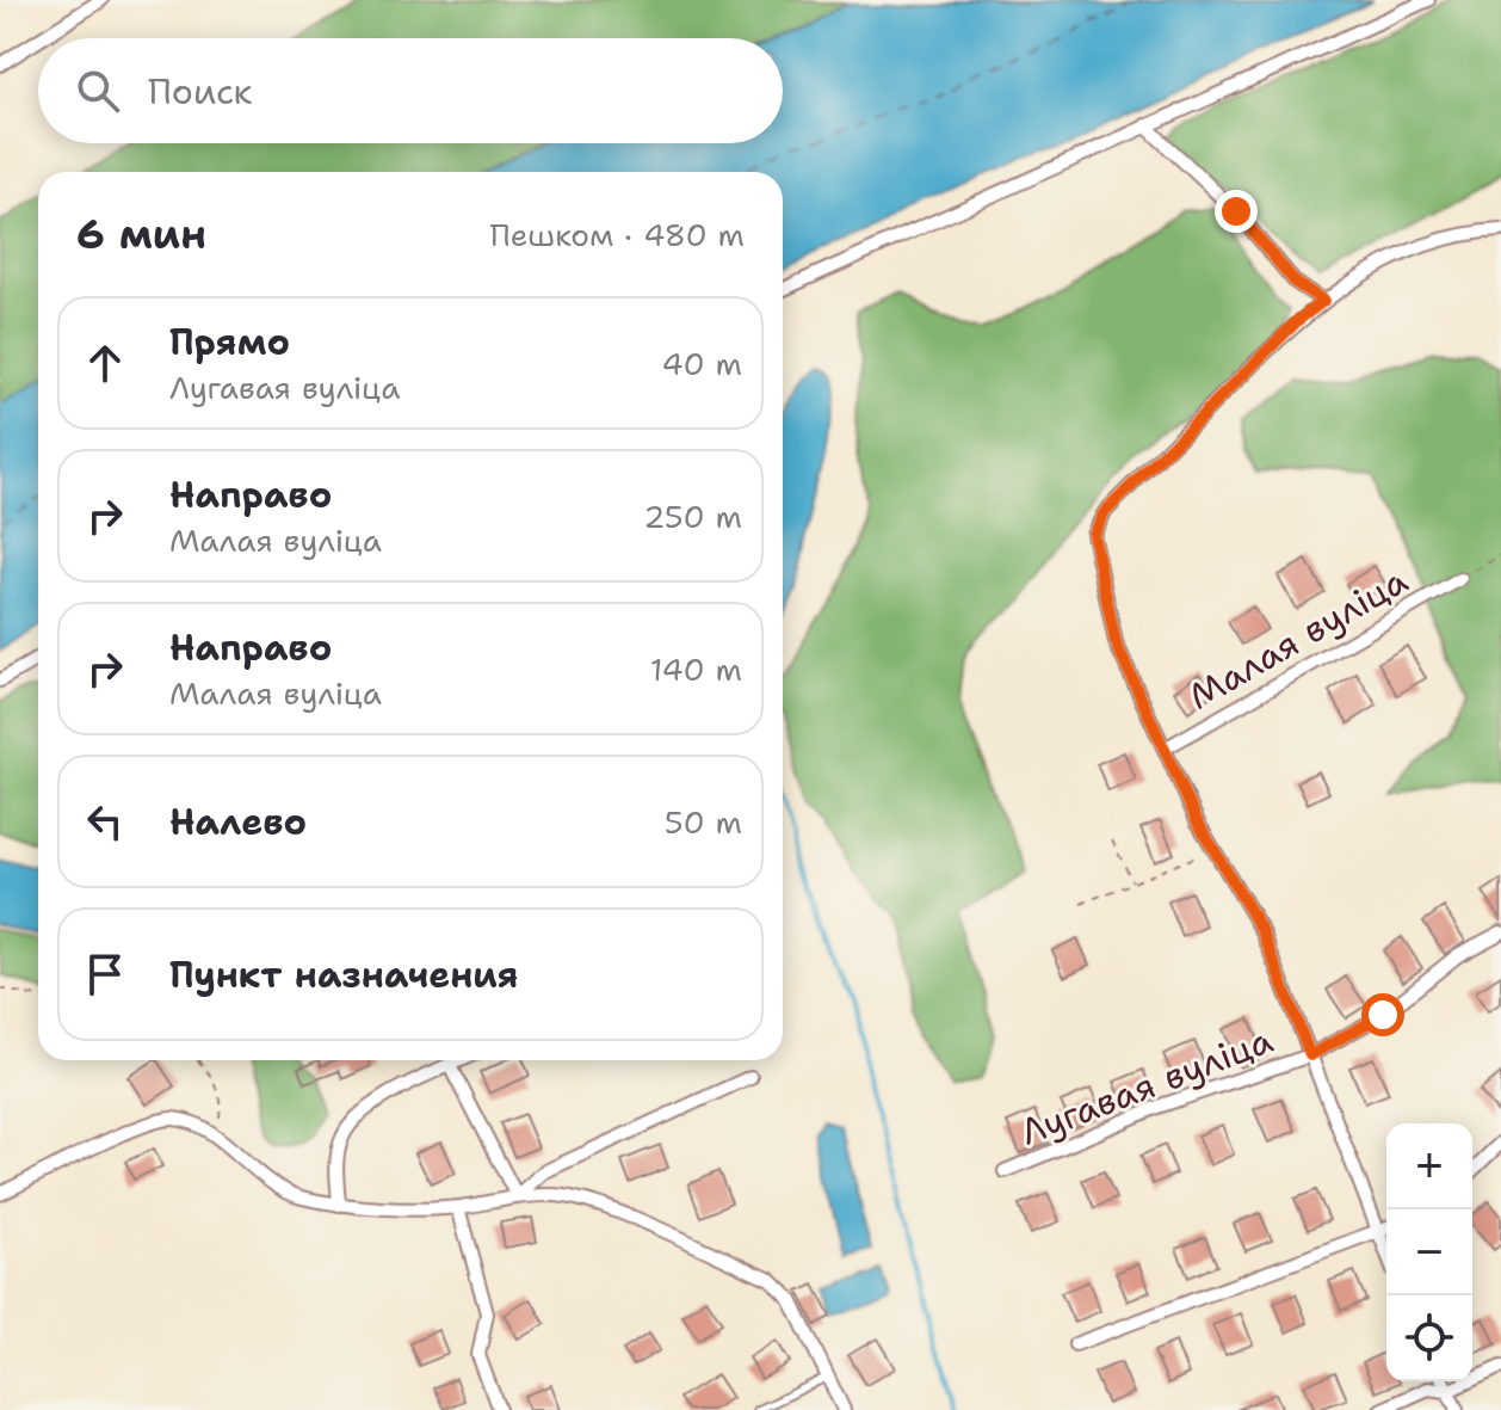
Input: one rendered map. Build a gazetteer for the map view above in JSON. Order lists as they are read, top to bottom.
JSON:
{
  "streets": {
    "street": ["Малая вуліца", "Лугавая вуліца"]
  },
  "crossings": [
    ["Малая вуліца", "Лугавая вуліца"]
  ],
  "page": {
    "search": "Поиск",
    "heading": ["6 мин", "Пешком · 480 m"],
    "list": [
      ["Прямо", "Лугавая вуліца", "40 m"],
      ["Направо", "Малая вуліца", "250 m"],
      ["Направо", "Малая вуліца", "140 m"],
      ["Налево", "50 m"],
      "Пункт назначения"
    ],
    "map_buttons": ["+", "−"]
  }
}
